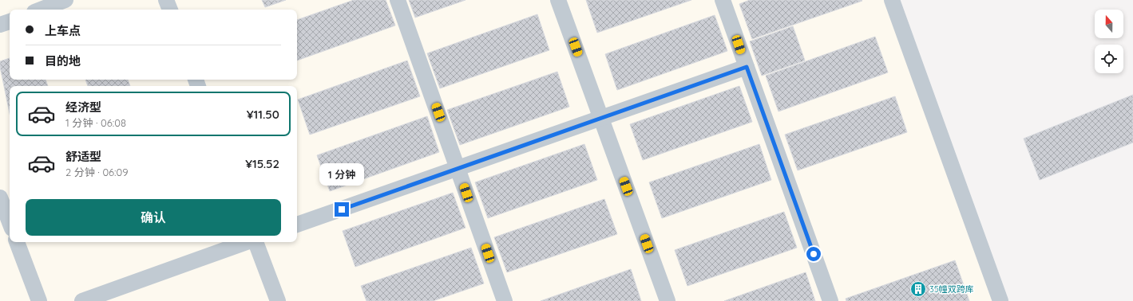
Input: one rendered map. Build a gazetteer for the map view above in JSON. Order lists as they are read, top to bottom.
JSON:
{
  "places": {
    "building": ["35幢双跨库"]
  },
  "north": "top",
  "page": {
    "banner": ["上车点", "目的地"],
    "list": [
      {
        "name": "经济型",
        "note": "1 分钟 · 06:08",
        "value": "¥11.50"
      },
      {
        "name": "舒适型",
        "note": "2 分钟 · 06:09",
        "value": "¥15.52"
      }
    ],
    "bubble": "1 分钟",
    "buttons": "确认"
  }
}
